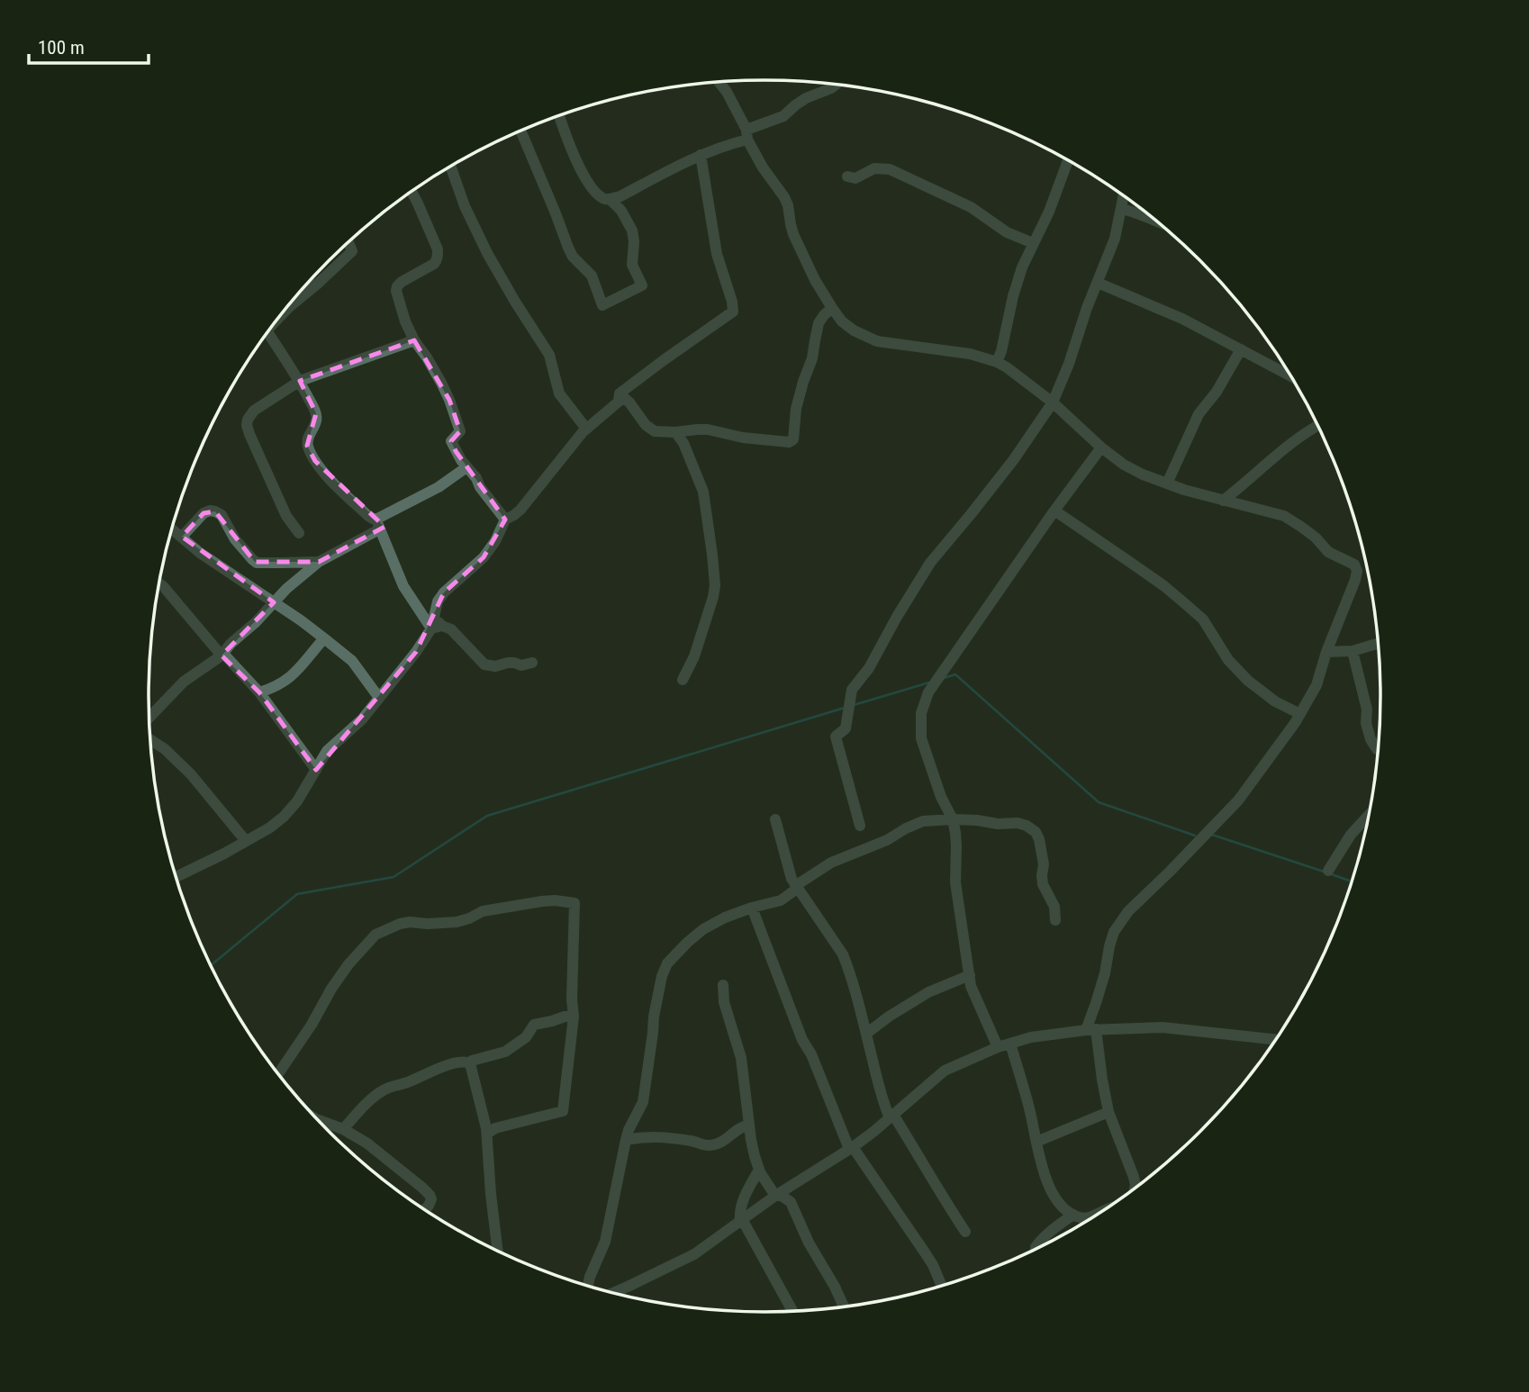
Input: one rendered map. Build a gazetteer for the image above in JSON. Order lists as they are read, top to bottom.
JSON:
{
  "scale_bar": "100 m"
}
